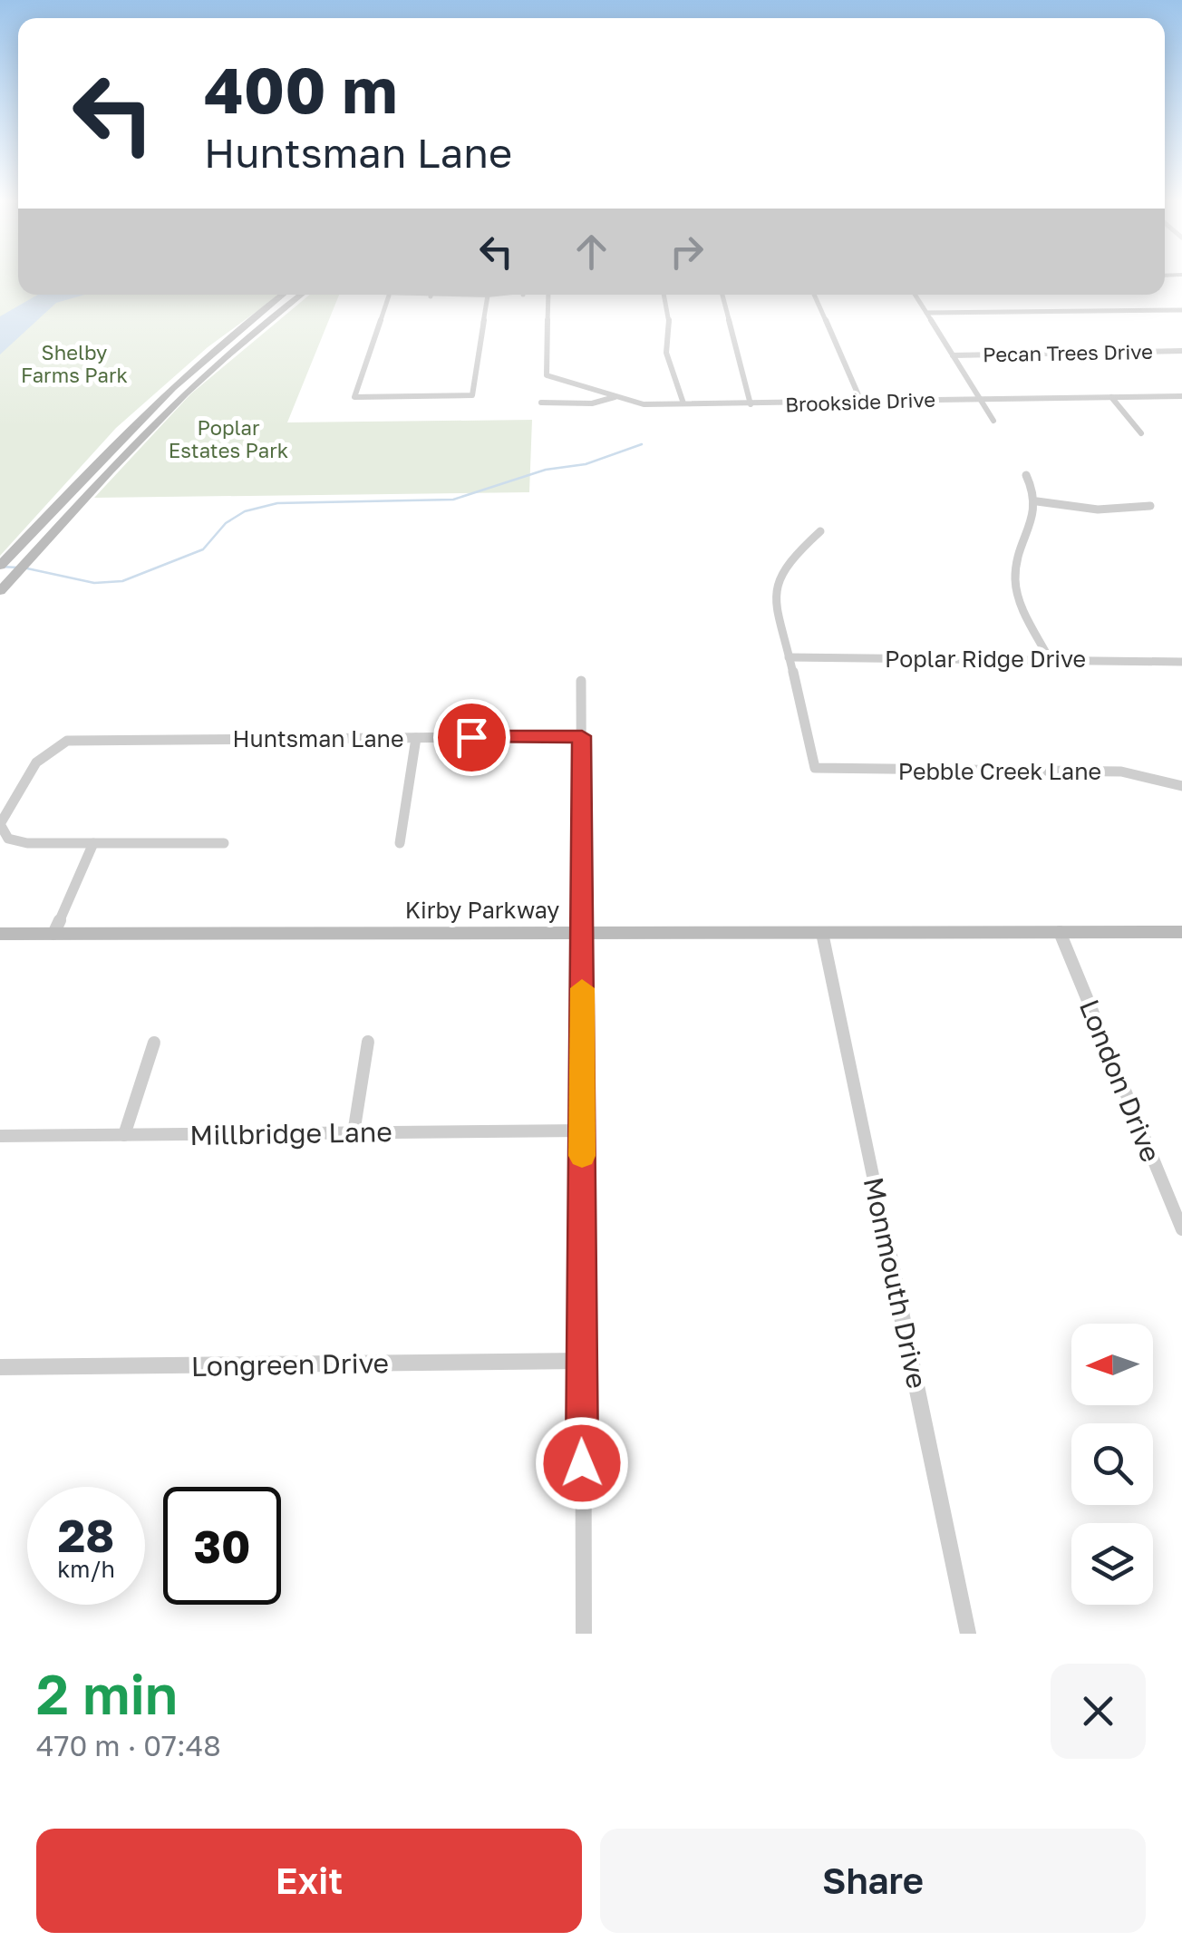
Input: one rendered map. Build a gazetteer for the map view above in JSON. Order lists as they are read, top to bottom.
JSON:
{
  "streets": {
    "main road": ["Kirby Parkway"],
    "street": [
      "Pecan Trees Drive",
      "Brookside Drive",
      "Poplar Ridge Drive",
      "Huntsman Lane",
      "Pebble Creek Lane",
      "London Drive",
      "Millbridge Lane",
      "Monmouth Drive",
      "Longreen Drive"
    ]
  },
  "crossings": [
    ["Poplar Ridge Drive", "Pebble Creek Lane"],
    ["Kirby Parkway", "London Drive"],
    ["Kirby Parkway", "Monmouth Drive"]
  ],
  "parks": ["Shelby Farms Park", "Poplar Estates Park"],
  "north": "left",
  "page": {
    "turn": ["400 m", "Huntsman Lane"],
    "speed": "28 km/h",
    "limit": "30",
    "heading": ["2 min", "470 m · 07:48"],
    "buttons": ["Exit", "Share"]
  }
}
